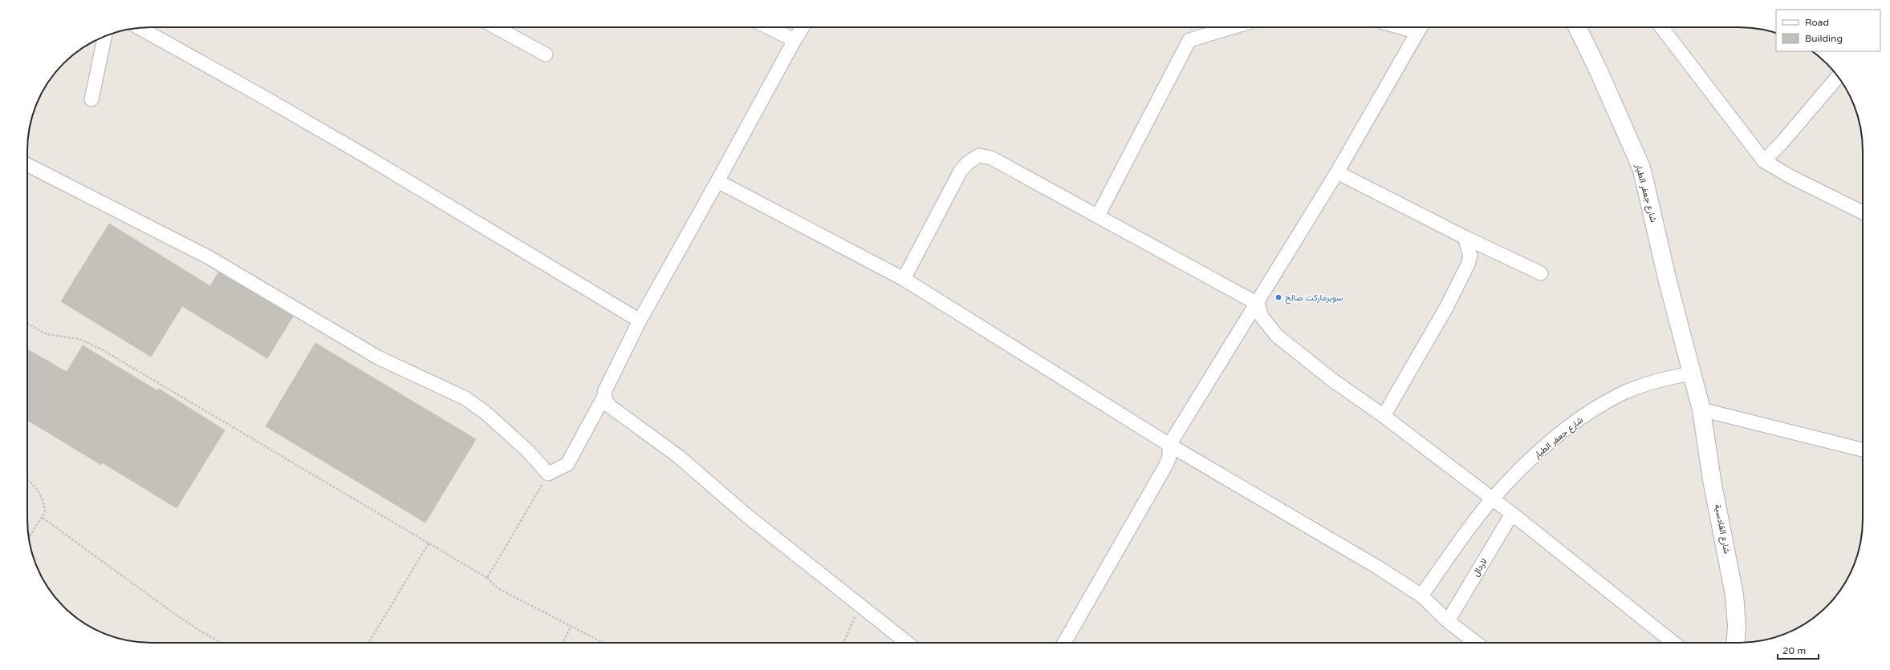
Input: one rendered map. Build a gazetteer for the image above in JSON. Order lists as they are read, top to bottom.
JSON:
{
  "streets": {
    "street": ["شارع جعفر الطيار", "شارع القادسية", "لاردال"]
  },
  "crossings": [
    ["شارع جعفر الطيار", "شارع القادسية"]
  ],
  "places": ["سوبرماركت صالح"],
  "legend": ["Road", "Building"],
  "scale_bar": "20 m"
}
